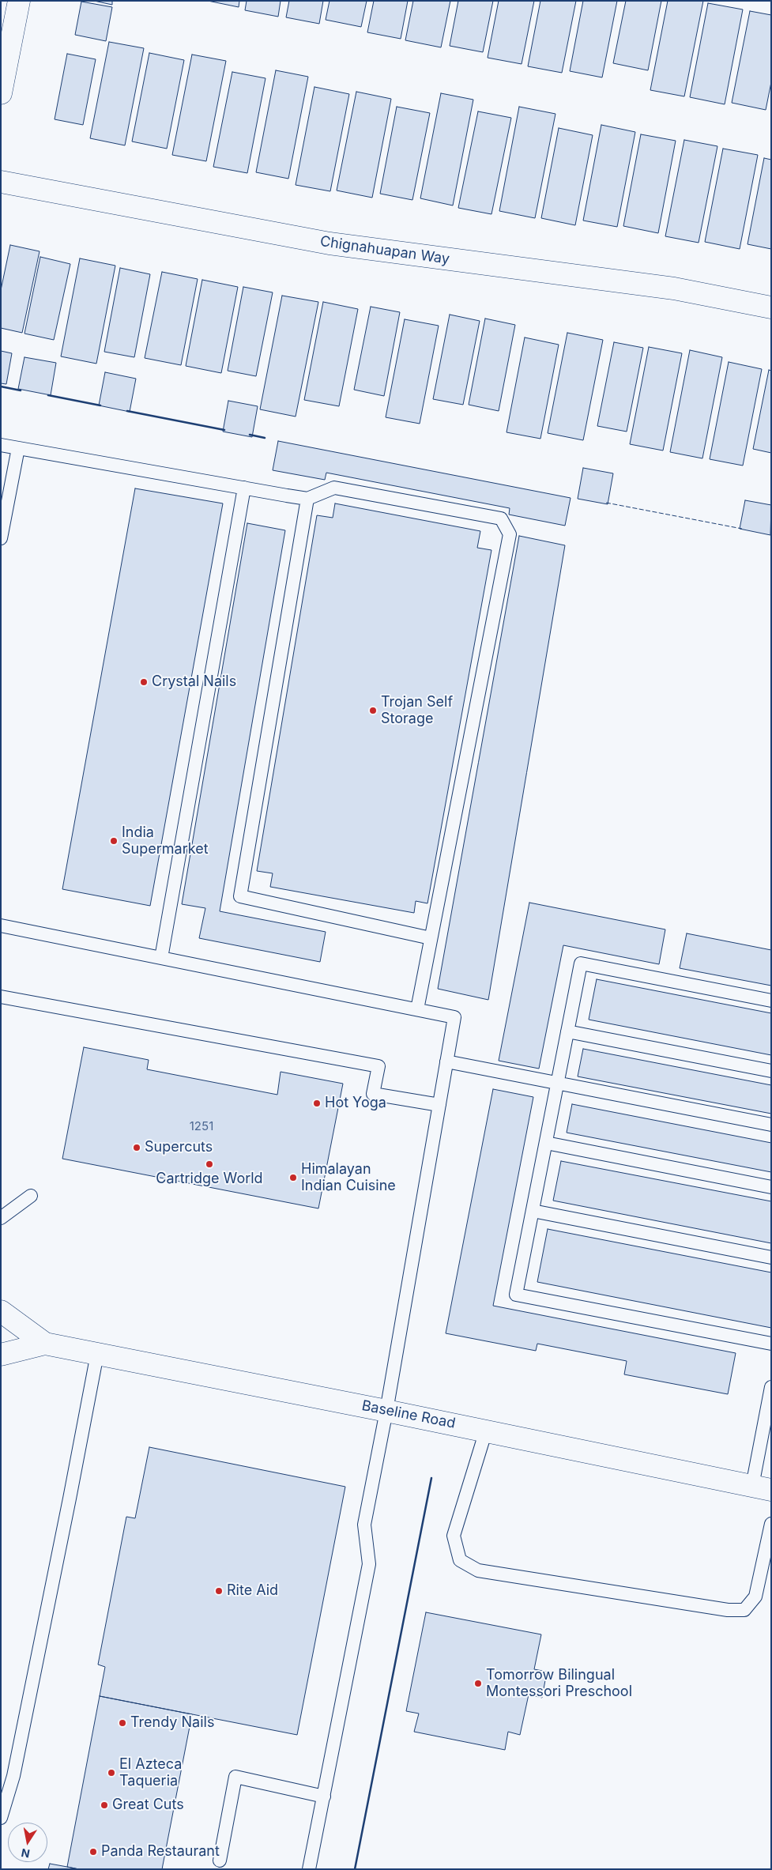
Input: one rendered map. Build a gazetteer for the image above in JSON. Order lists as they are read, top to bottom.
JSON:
{
  "streets": {
    "street": ["Chignahuapan Way", "Baseline Road"]
  },
  "places": [
    "Crystal Nails",
    "Trojan Self Storage",
    "India Supermarket",
    "Hot Yoga",
    "Supercuts",
    "Cartridge World",
    "Himalayan Indian Cuisine",
    "Rite Aid",
    "Tomorrow Bilingual Montessori Preschool",
    "Trendy Nails",
    "El Azteca Taqueria",
    "Great Cuts",
    "Panda Restaurant"
  ],
  "house_numbers": ["1251"],
  "north": "bottom"
}
